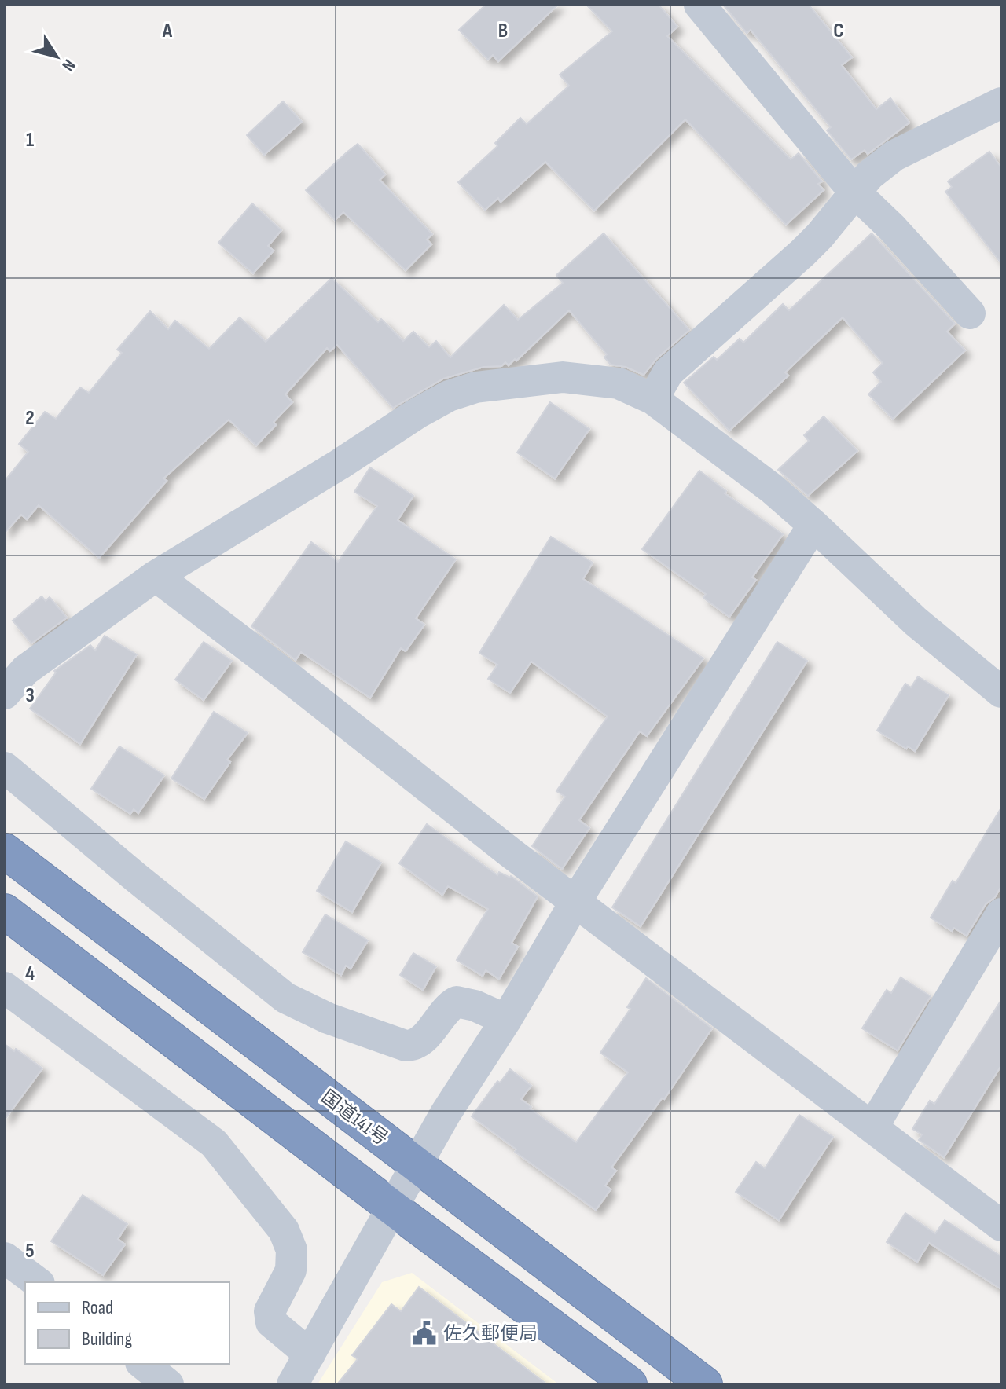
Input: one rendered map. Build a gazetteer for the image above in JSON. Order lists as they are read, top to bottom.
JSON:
{
  "streets": {
    "highway": ["国道141号"]
  },
  "places": {
    "public building": ["佐久郵便局"]
  },
  "legend": ["Road", "Building"],
  "north": "bottom right",
  "grid": {
    "columns": ["A", "B", "C"],
    "rows": [
      "1",
      "2",
      "3",
      "4",
      "5"
    ]
  }
}
